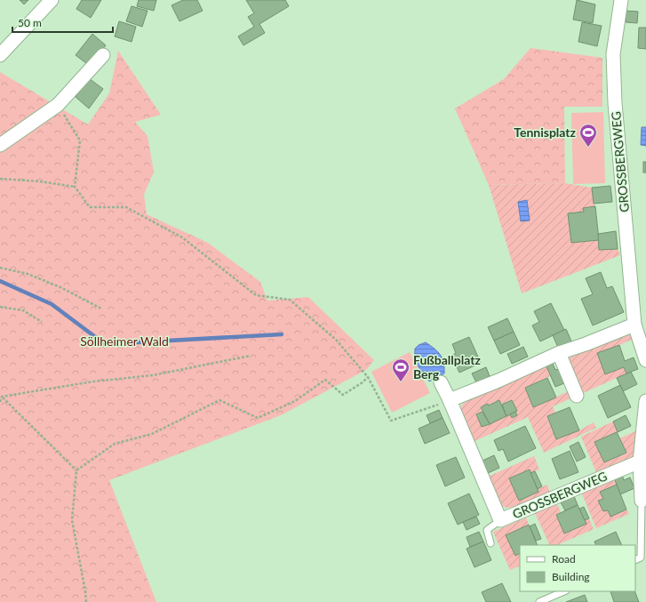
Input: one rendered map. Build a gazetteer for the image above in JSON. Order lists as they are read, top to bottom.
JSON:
{
  "streets": {
    "street": ["GROSSBERGWEG"]
  },
  "parks": ["Söllheimer Wald"],
  "places": {
    "sports": ["Tennisplatz", "Fußballplatz Berg"]
  },
  "legend": ["Road", "Building"],
  "scale_bar": "50 m"
}
